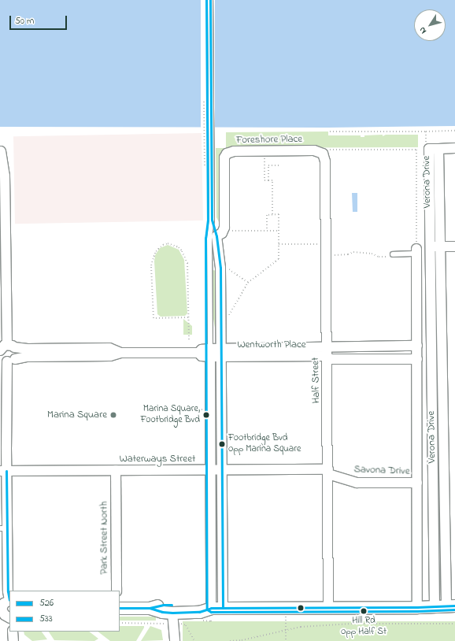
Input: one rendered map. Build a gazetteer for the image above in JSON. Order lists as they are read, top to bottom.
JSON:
{
  "streets": {
    "street": [
      "Foreshore Place",
      "Verona Drive",
      "Wentworth Place",
      "Half Street",
      "Waterways Street",
      "Savona Drive",
      "Park Street North"
    ]
  },
  "crossings": [
    ["Foreshore Place", "Half Street"],
    ["Verona Drive", "Savona Drive"],
    ["Wentworth Place", "Half Street"],
    ["Half Street", "Waterways Street"],
    ["Half Street", "Savona Drive"],
    ["Waterways Street", "Savona Drive"],
    ["Waterways Street", "Park Street North"]
  ],
  "places": [
    "Marina Square",
    "Marina Square, Footbridge Bvd",
    "Footbridge Bvd opp Marina Square",
    "Hill Rd opp Half St"
  ],
  "lines": ["transit line 526", "transit line 533"],
  "legend": ["526", "533"],
  "scale_bar": "50 m",
  "north": "bottom left"
}
